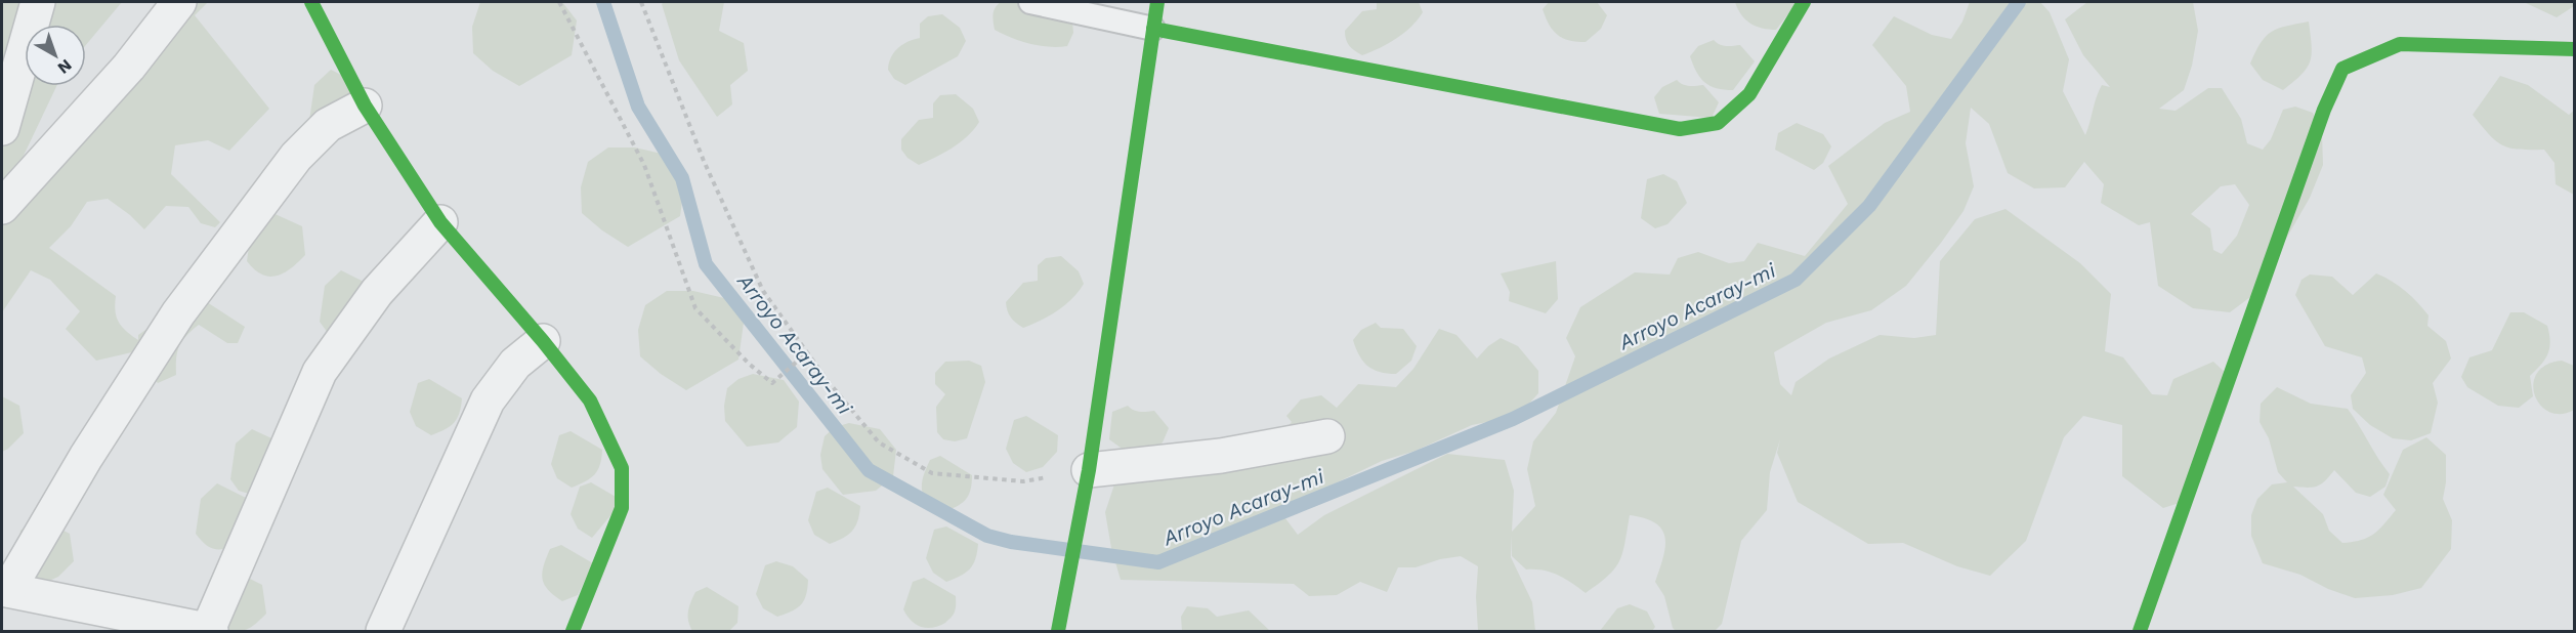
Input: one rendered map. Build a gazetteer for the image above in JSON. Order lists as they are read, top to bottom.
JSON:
{
  "water": ["Arroyo Acaray-mi"],
  "north": "bottom right"
}
